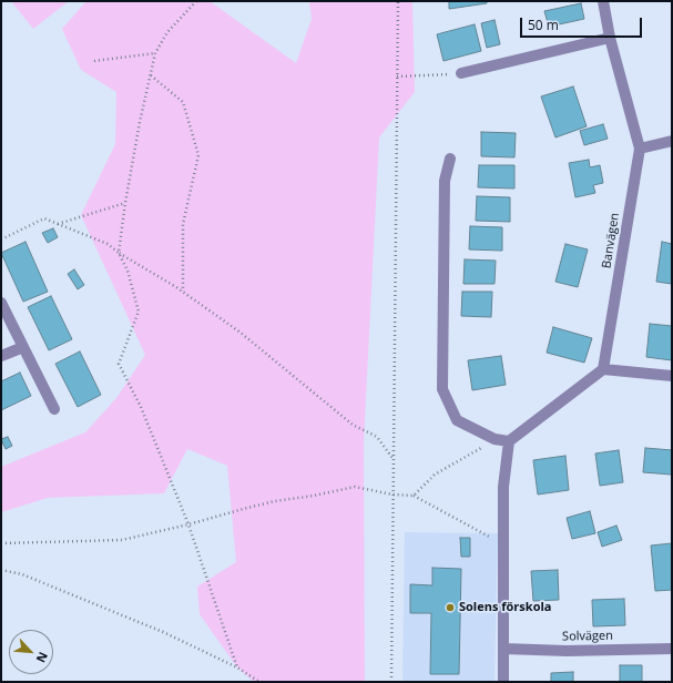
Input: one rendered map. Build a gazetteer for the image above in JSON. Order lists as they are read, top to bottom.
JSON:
{
  "streets": {
    "street": ["Banvägen", "Solvägen"]
  },
  "places": ["Solens förskola"],
  "scale_bar": "50 m",
  "north": "bottom right"
}
